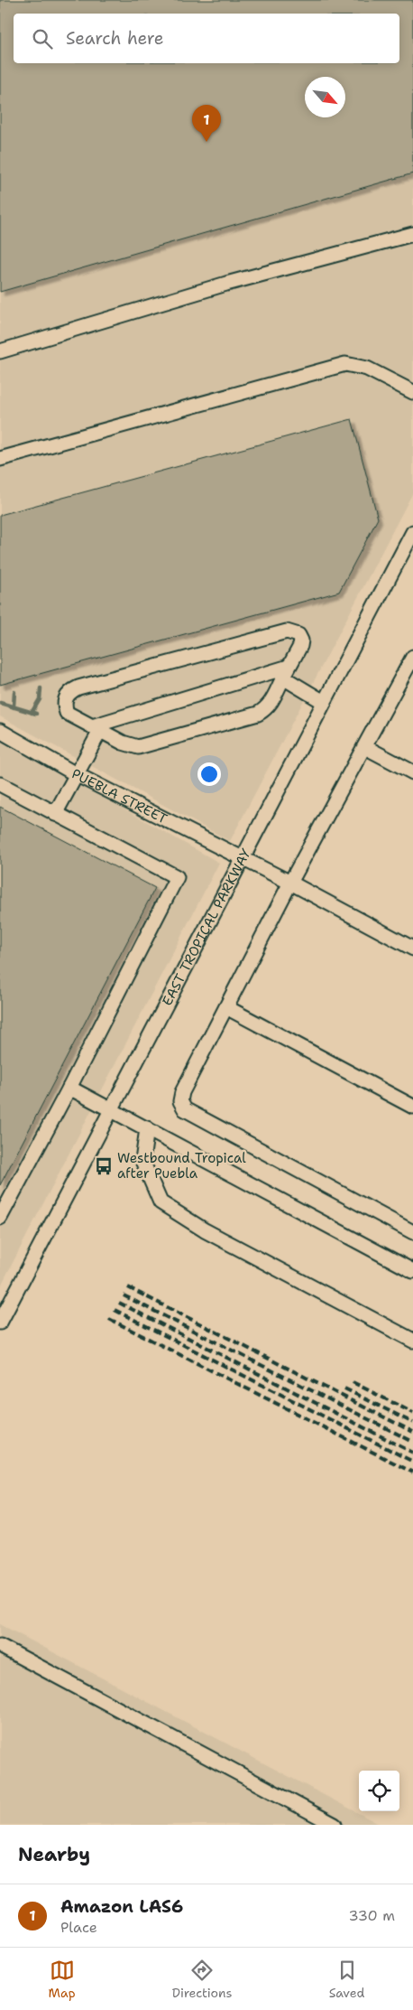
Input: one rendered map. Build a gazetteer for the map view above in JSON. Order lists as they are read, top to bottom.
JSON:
{
  "streets": {
    "street": ["PUEBLA STREET", "EAST TROPICAL PARKWAY"]
  },
  "crossings": [
    ["PUEBLA STREET", "EAST TROPICAL PARKWAY"]
  ],
  "places": {
    "bus stop": ["Westbound Tropical after Puebla"]
  },
  "north": "bottom right",
  "page": {
    "search": "Search here",
    "pins": "1",
    "heading": "Nearby",
    "list": [
      {
        "mark": "1",
        "name": "Amazon LAS6",
        "note": "Place",
        "value": "330 m"
      }
    ],
    "nav": ["Map", "Directions", "Saved"]
  }
}
